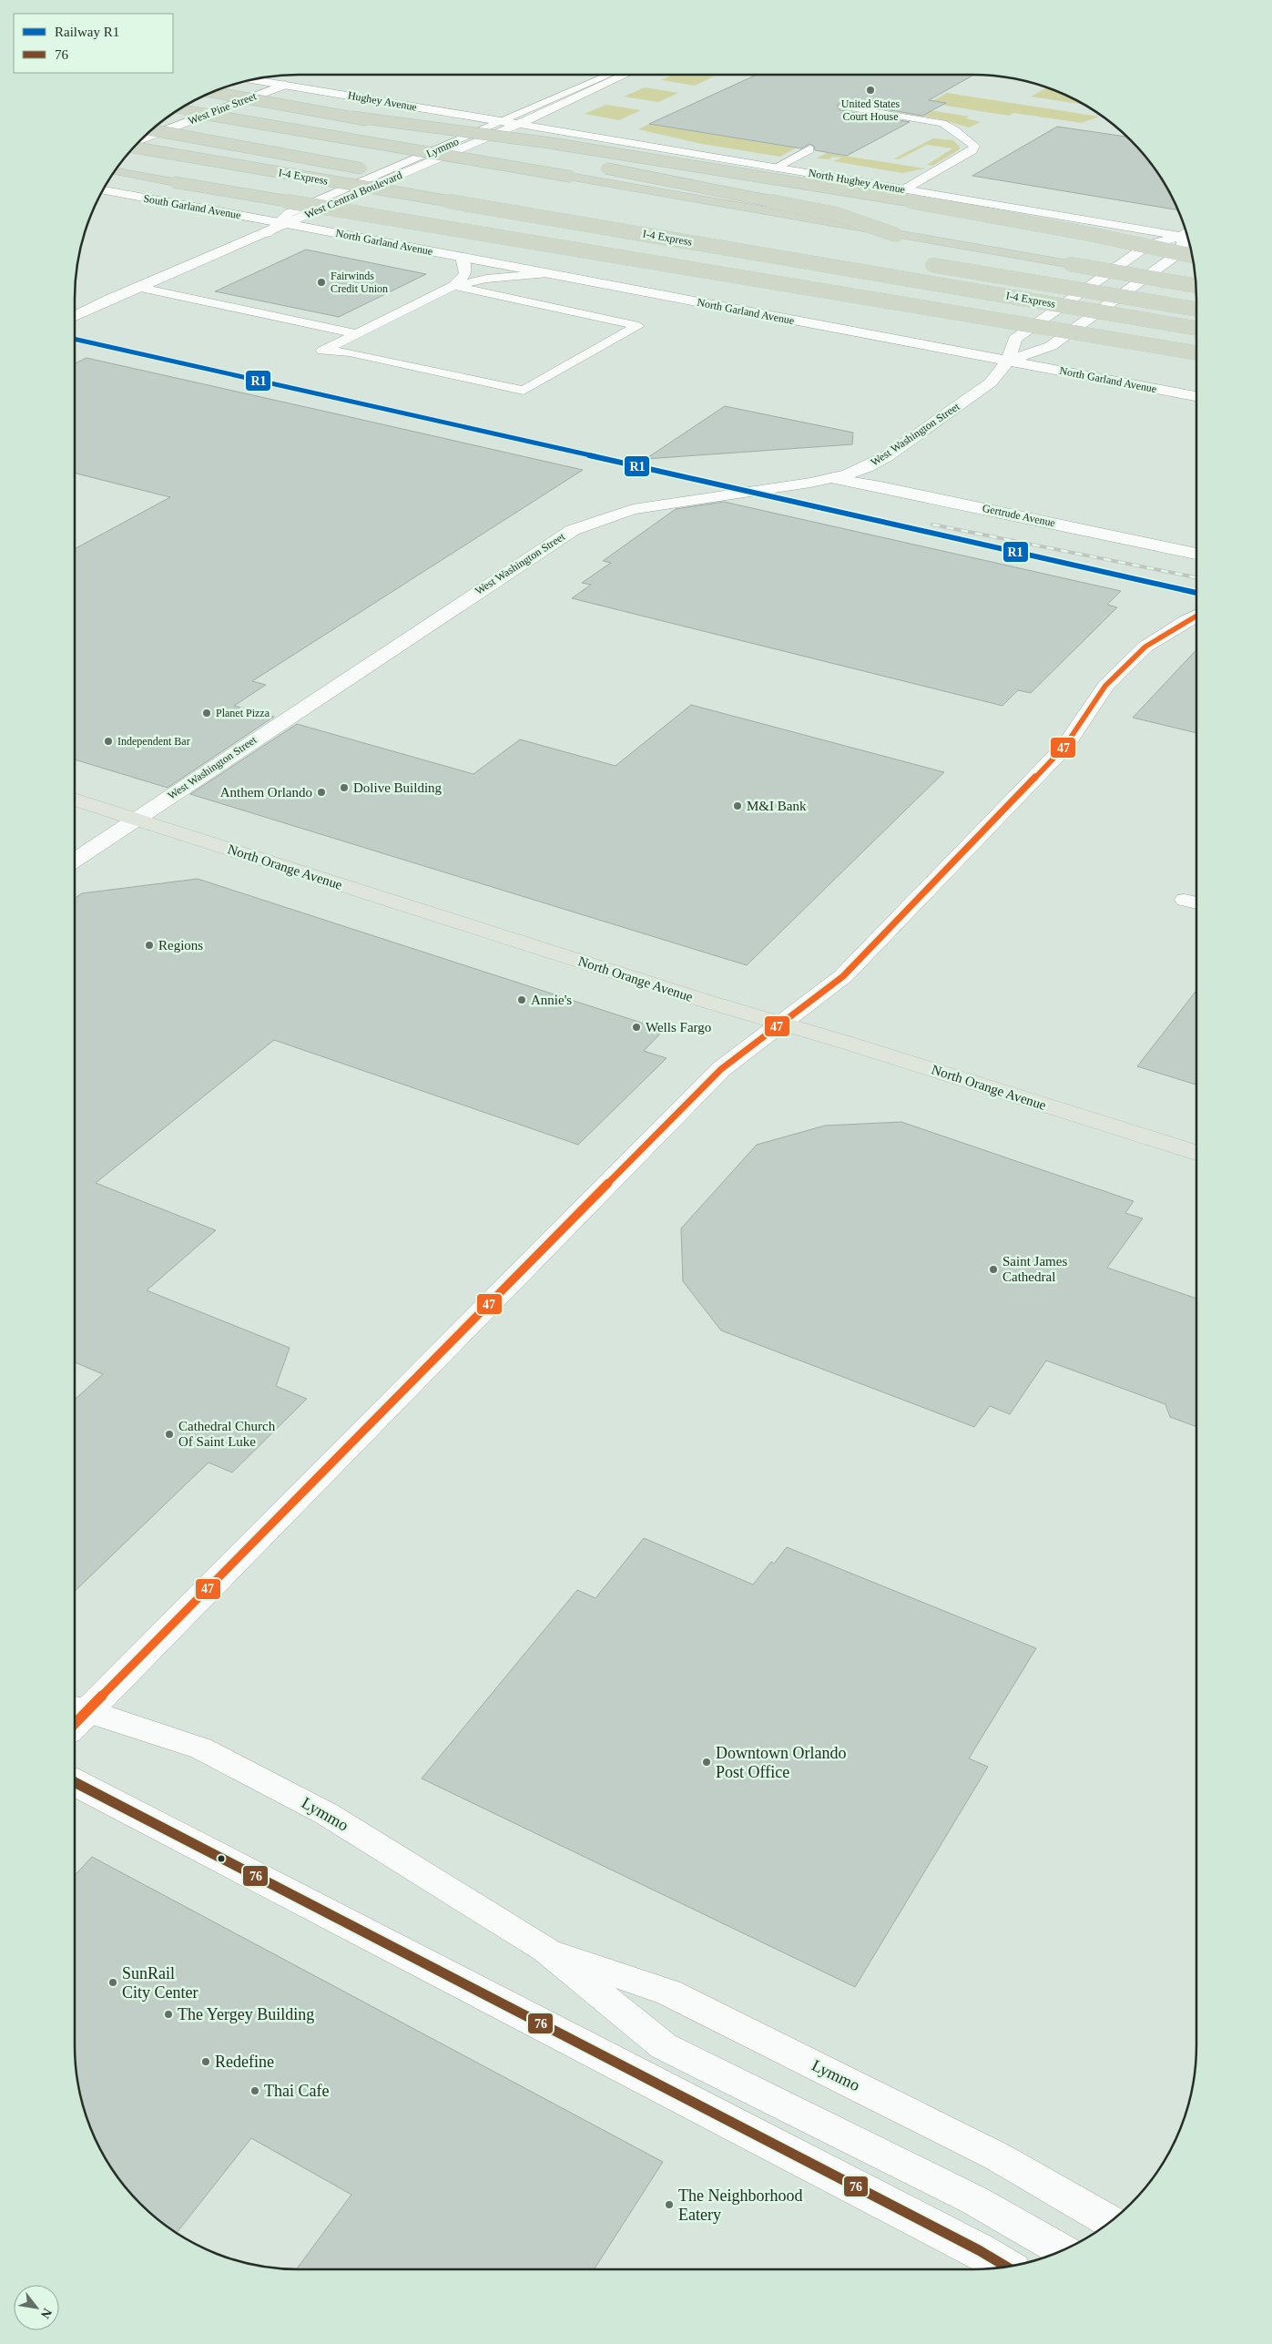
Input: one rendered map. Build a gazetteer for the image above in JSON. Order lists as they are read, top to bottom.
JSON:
{
  "streets": {
    "highway": ["I-4 Express"],
    "main road": ["North Orange Avenue"],
    "street": [
      "Hughey Avenue",
      "West Pine Street",
      "North Hughey Avenue",
      "West Central Boulevard",
      "South Garland Avenue",
      "North Garland Avenue",
      "West Washington Street",
      "Gertrude Avenue"
    ],
    "lane": ["Lymmo"]
  },
  "crossings": [
    ["Hughey Avenue", "West Pine Street"],
    ["Hughey Avenue", "Lymmo"],
    ["Hughey Avenue", "North Hughey Avenue"],
    ["Hughey Avenue", "West Central Boulevard"],
    ["Lymmo", "West Central Boulevard"],
    ["Lymmo", "South Garland Avenue"],
    ["Lymmo", "North Garland Avenue"],
    ["North Hughey Avenue", "West Central Boulevard"],
    ["West Central Boulevard", "South Garland Avenue"],
    ["West Central Boulevard", "North Garland Avenue"],
    ["South Garland Avenue", "North Garland Avenue"],
    ["North Garland Avenue", "West Washington Street"],
    ["West Washington Street", "Gertrude Avenue"],
    ["West Washington Street", "North Orange Avenue"]
  ],
  "places": [
    "United States Court House",
    "Fairwinds Credit Union",
    "Planet Pizza",
    "Independent Bar",
    "Dolive Building",
    "Anthem Orlando",
    "M&I Bank",
    "Regions",
    "Annie's",
    "Wells Fargo",
    "Saint James Cathedral",
    "Cathedral Church Of Saint Luke",
    "Downtown Orlando Post Office",
    "SunRail City Center",
    "The Yergey Building",
    "Redefine",
    "Thai Cafe",
    "The Neighborhood Eatery"
  ],
  "lines": ["rail line R1", "transit line 47", "transit line 76"],
  "legend": ["Railway R1", "76"],
  "north": "bottom right"
}
